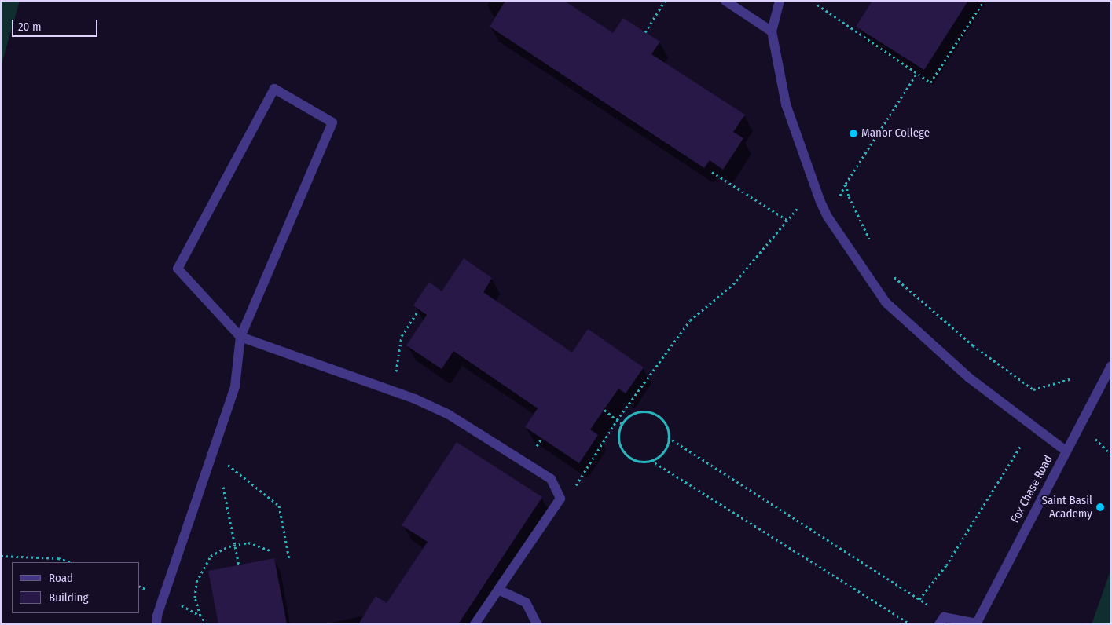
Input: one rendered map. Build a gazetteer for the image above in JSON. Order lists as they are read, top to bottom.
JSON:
{
  "streets": {
    "street": ["Fox Chase Road"]
  },
  "places": ["Manor College", "Saint Basil Academy"],
  "legend": ["Road", "Building"],
  "scale_bar": "20 m"
}
